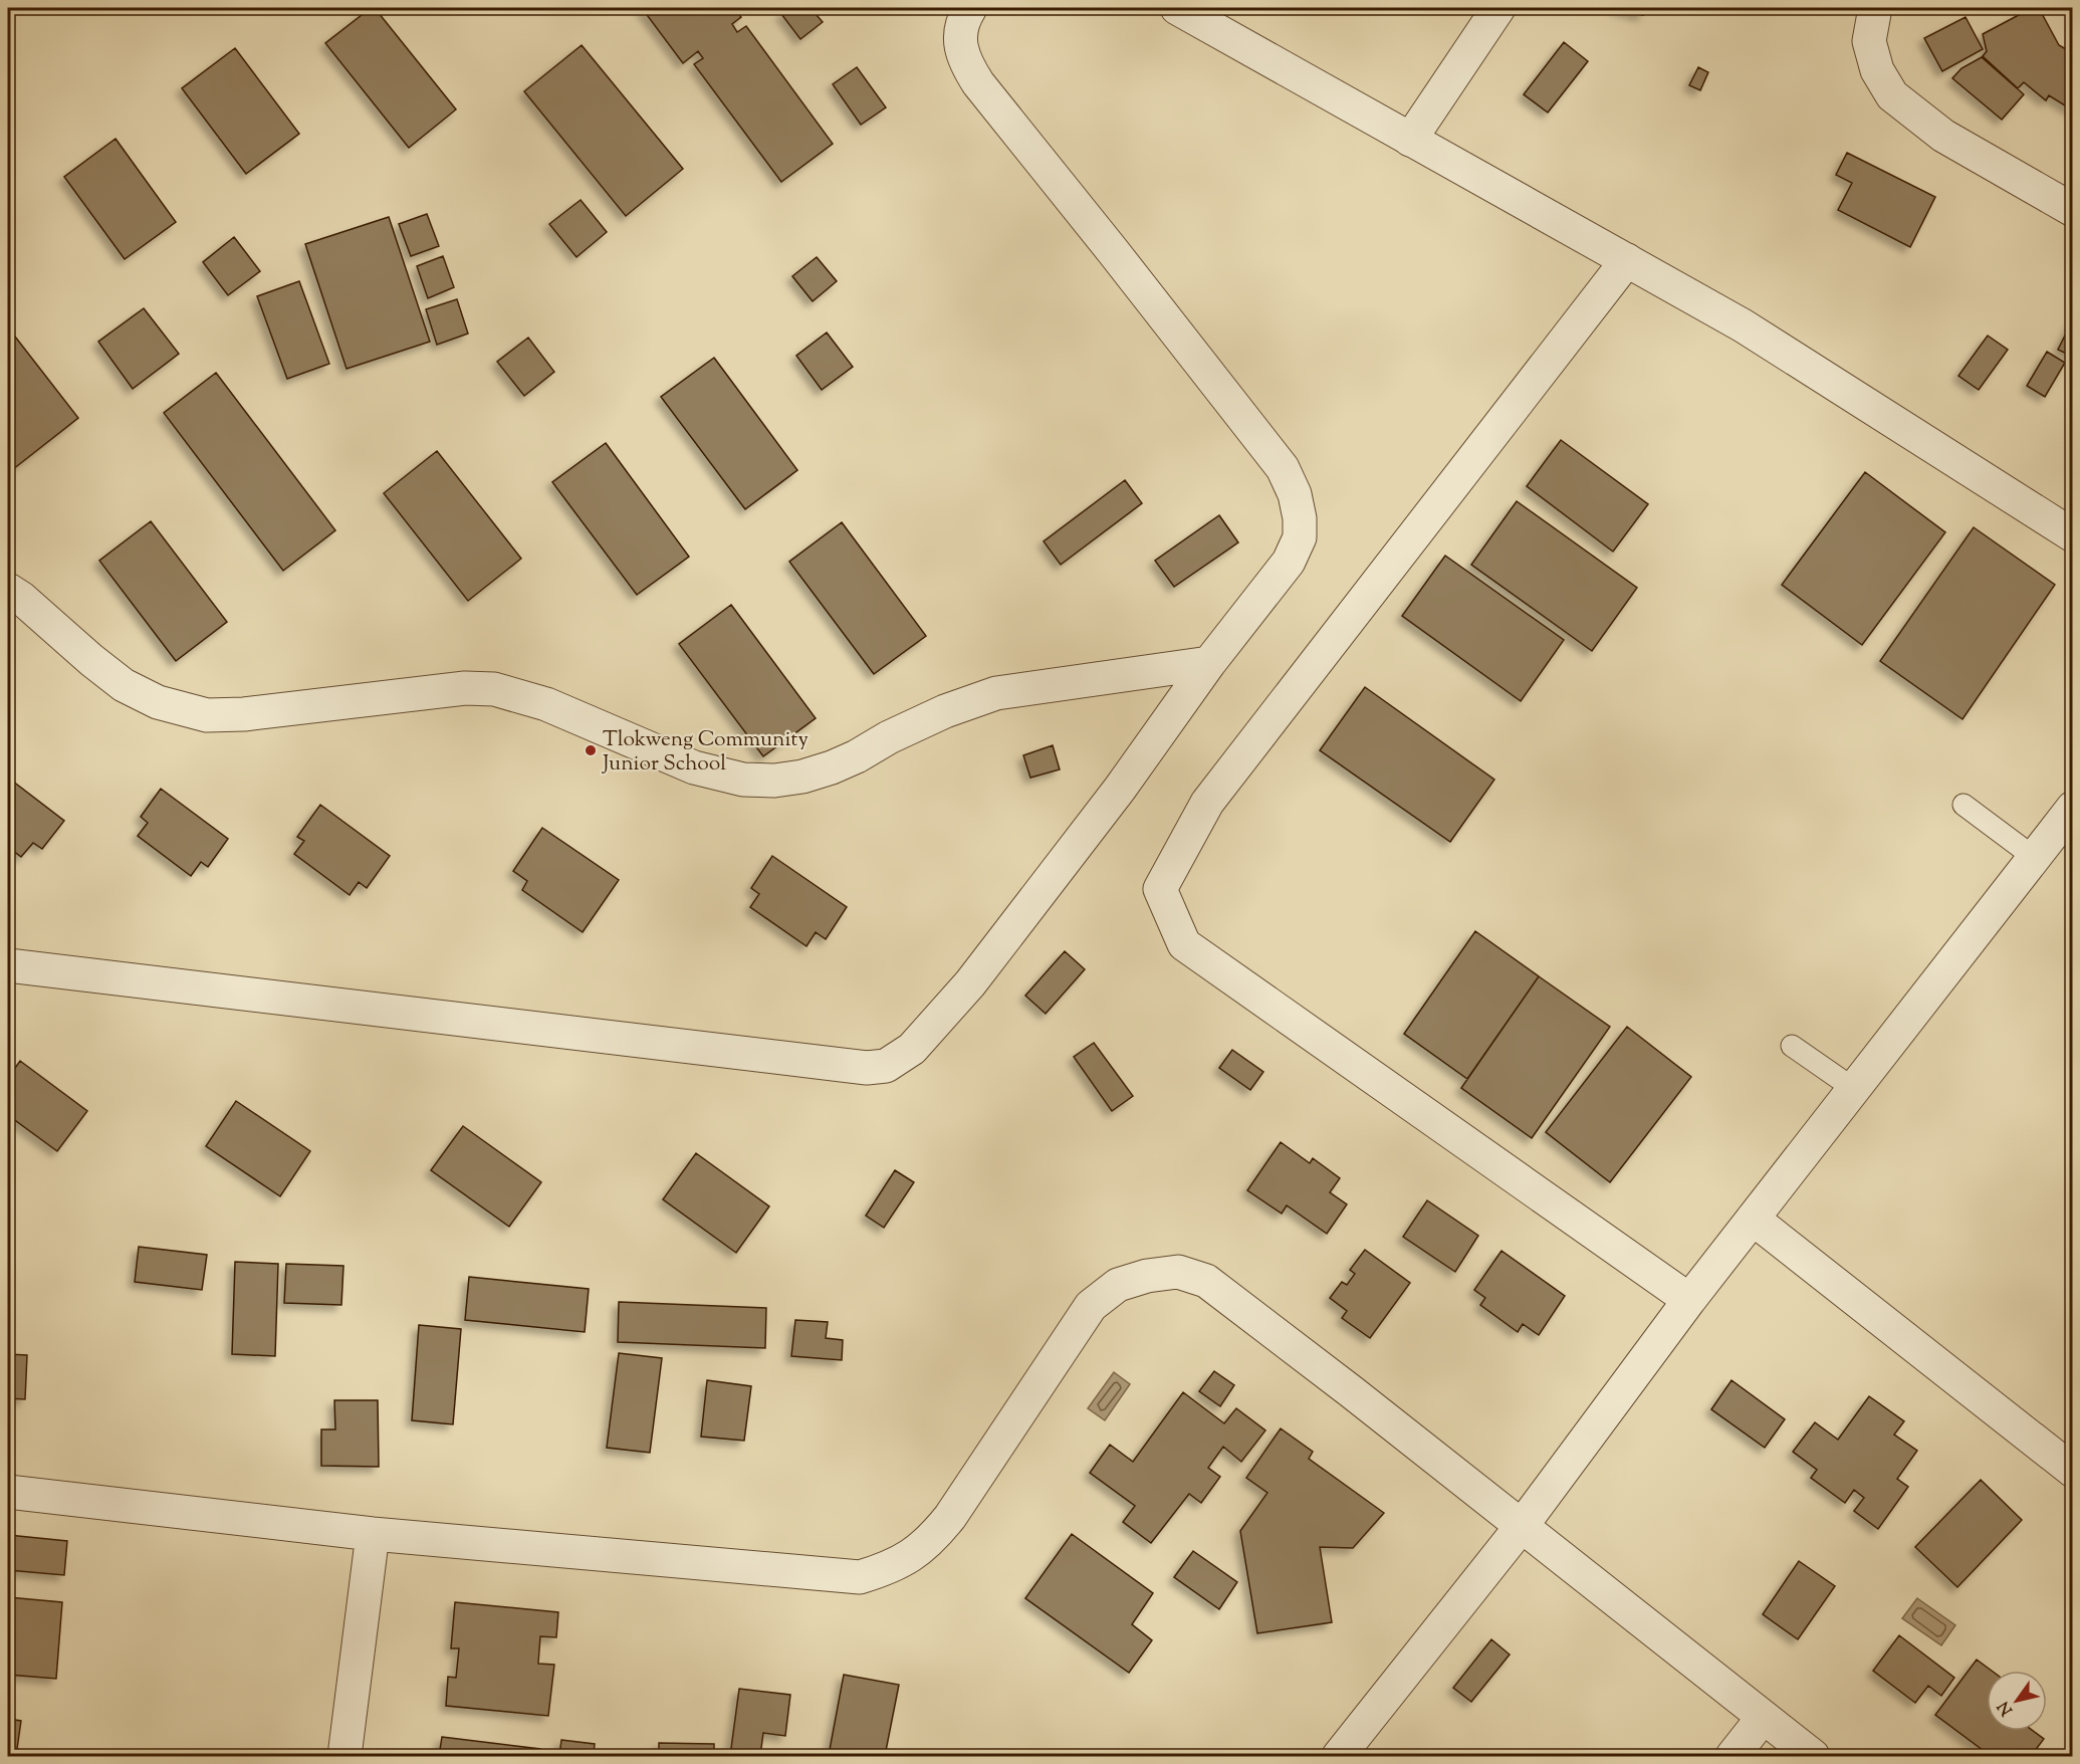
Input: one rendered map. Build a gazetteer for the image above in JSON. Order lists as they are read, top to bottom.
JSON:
{
  "places": ["Tlokweng Community Junior School"],
  "north": "bottom left"
}
